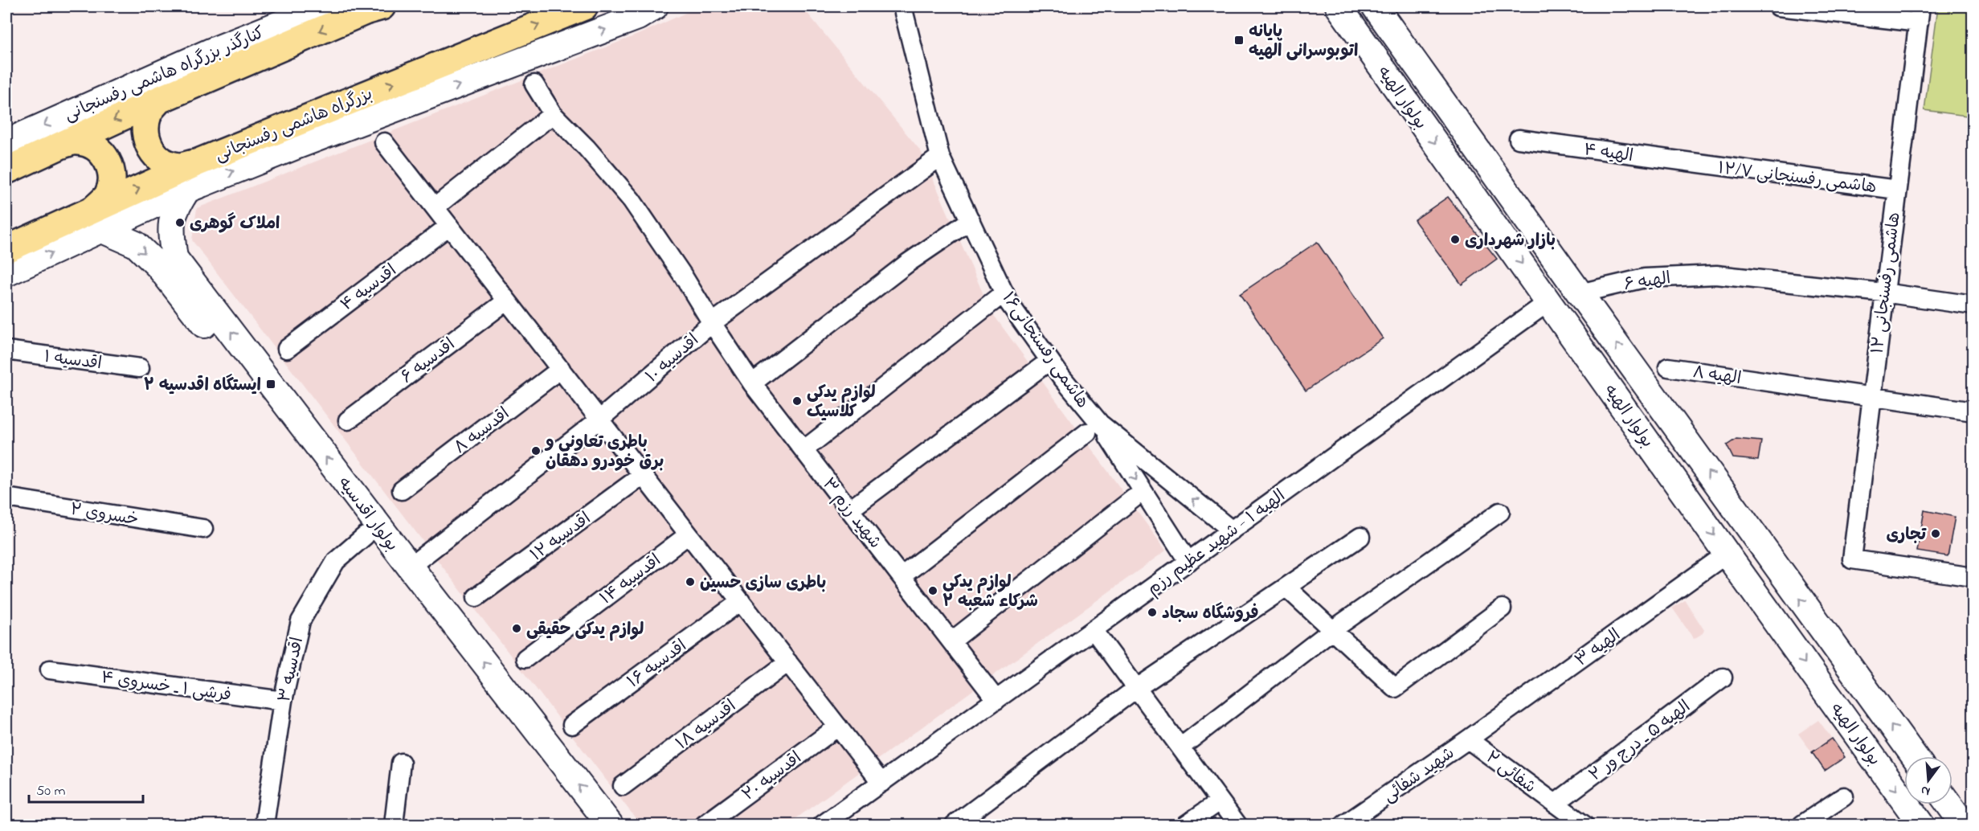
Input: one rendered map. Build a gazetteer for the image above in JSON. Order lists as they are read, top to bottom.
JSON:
{
  "streets": {
    "highway": ["بزرگراه هاشمی رفسنجانی"],
    "main road": ["کنارگذر بزرگراه هاشمی رفسنجانی", "بولوار الهیه", "بولوار اقدسیه"],
    "street": [
      "الهیه ۴",
      "هاشمی رفسنجانی ۱۲/۷",
      "الهیه ۶",
      "هاشمی رفسنجانی ۱۲",
      "اقدسیه ۴",
      "هاشمی رفسنجانی۱۶",
      "اقدسیه ۱۰",
      "اقدسیه ۱",
      "اقدسیه ۶",
      "الهیه ۸",
      "اقدسیه ۸",
      "شهید رزم ۳",
      "خسروی ۲",
      "اقدسیه ۱۲",
      "الهیه ۱ - شهید عظیم رزم",
      "اقدسیه ۱۴",
      "الهیه ۳",
      "اقدسیه ۱۶",
      "اقدسیه ۳",
      "فرشی ۱ ـ خسروی ۴",
      "اقدسیه ۱۸",
      "الهیه ۵ ـ درج ور ۲",
      "شفائی ۲",
      "شهید شفائی",
      "اقدسیه ۲۰"
    ]
  },
  "crossings": [
    ["بولوار الهیه", "الهیه ۶"],
    ["بولوار الهیه", "الهیه ۱ - شهید عظیم رزم"],
    ["بولوار الهیه", "الهیه ۳"],
    ["بزرگراه هاشمی رفسنجانی", "بولوار اقدسیه"],
    ["الهیه ۴", "هاشمی رفسنجانی ۱۲/۷"],
    ["هاشمی رفسنجانی ۱۲/۷", "هاشمی رفسنجانی ۱۲"],
    ["الهیه ۶", "هاشمی رفسنجانی ۱۲"],
    ["هاشمی رفسنجانی ۱۲", "الهیه ۸"],
    ["هاشمی رفسنجانی۱۶", "اقدسیه ۱۰"],
    ["هاشمی رفسنجانی۱۶", "الهیه ۱ - شهید عظیم رزم"],
    ["اقدسیه ۱۰", "شهید رزم ۳"],
    ["اقدسیه ۱۰", "بولوار اقدسیه"],
    ["شهید رزم ۳", "الهیه ۱ - شهید عظیم رزم"],
    ["بولوار اقدسیه", "اقدسیه ۳"],
    ["الهیه ۳", "شفائی ۲"],
    ["الهیه ۳", "شهید شفائی"],
    ["اقدسیه ۳", "فرشی ۱ ـ خسروی ۴"],
    ["الهیه ۵ ـ درج ور ۲", "شفائی ۲"],
    ["شفائی ۲", "شهید شفائی"]
  ],
  "places": {
    "transit": ["پایانه اتوبوسرانی الهیه", "ایستگاه اقدسیه ۲"],
    "other": [
      "املاک گوهری",
      "بازار شهرداری",
      "لوازم یدکی کلاسیک",
      "باطری تعاونی و برق خودرو دهقان",
      "تجاری",
      "باطری سازی حسین",
      "لوازم یدکی شرکاء شعبه ۲",
      "فروشگاه سجاد",
      "لوازم یدکی حقیقی"
    ]
  },
  "scale_bar": "50 m",
  "north": "bottom"
}
